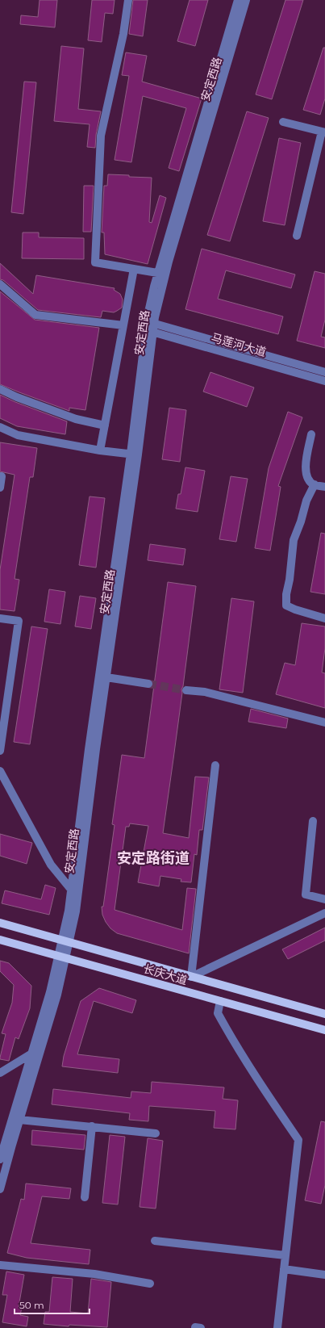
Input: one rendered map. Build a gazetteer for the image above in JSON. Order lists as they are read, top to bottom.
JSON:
{
  "streets": {
    "main road": ["长庆大道"],
    "street": ["安定西路", "马莲河大道"]
  },
  "crossings": [
    ["安定西路", "马莲河大道"],
    ["安定西路", "长庆大道"]
  ],
  "districts": ["安定路街道"],
  "scale_bar": "50 m"
}
